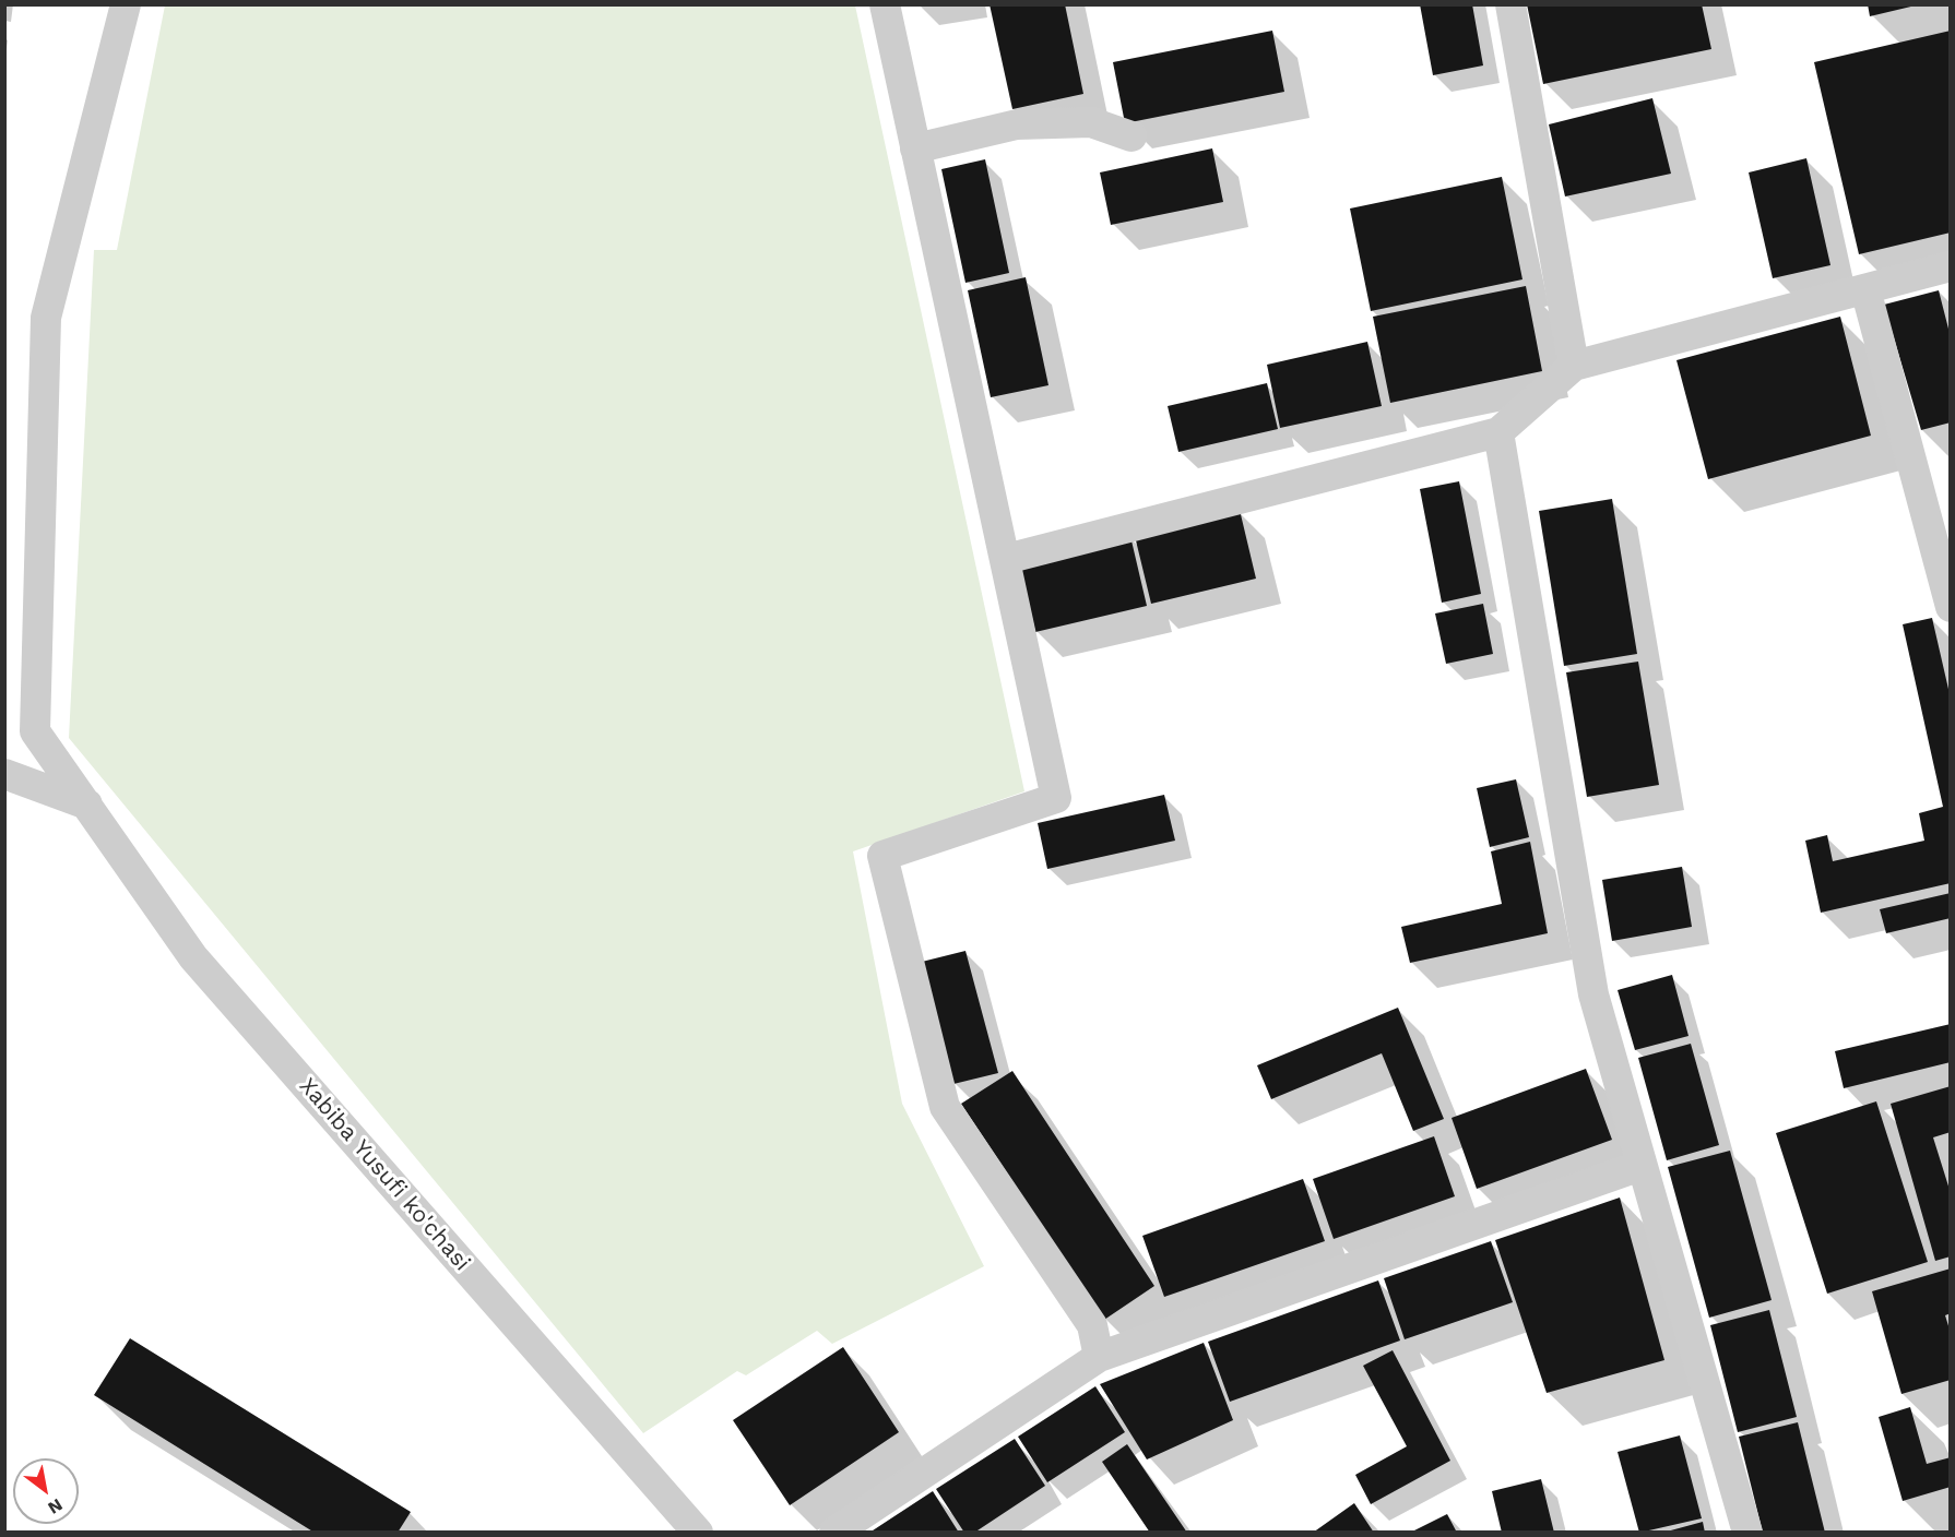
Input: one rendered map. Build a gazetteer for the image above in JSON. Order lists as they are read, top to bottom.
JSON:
{
  "streets": {
    "street": ["Xabiba Yusufi ko'chasi"]
  },
  "north": "bottom right"
}
